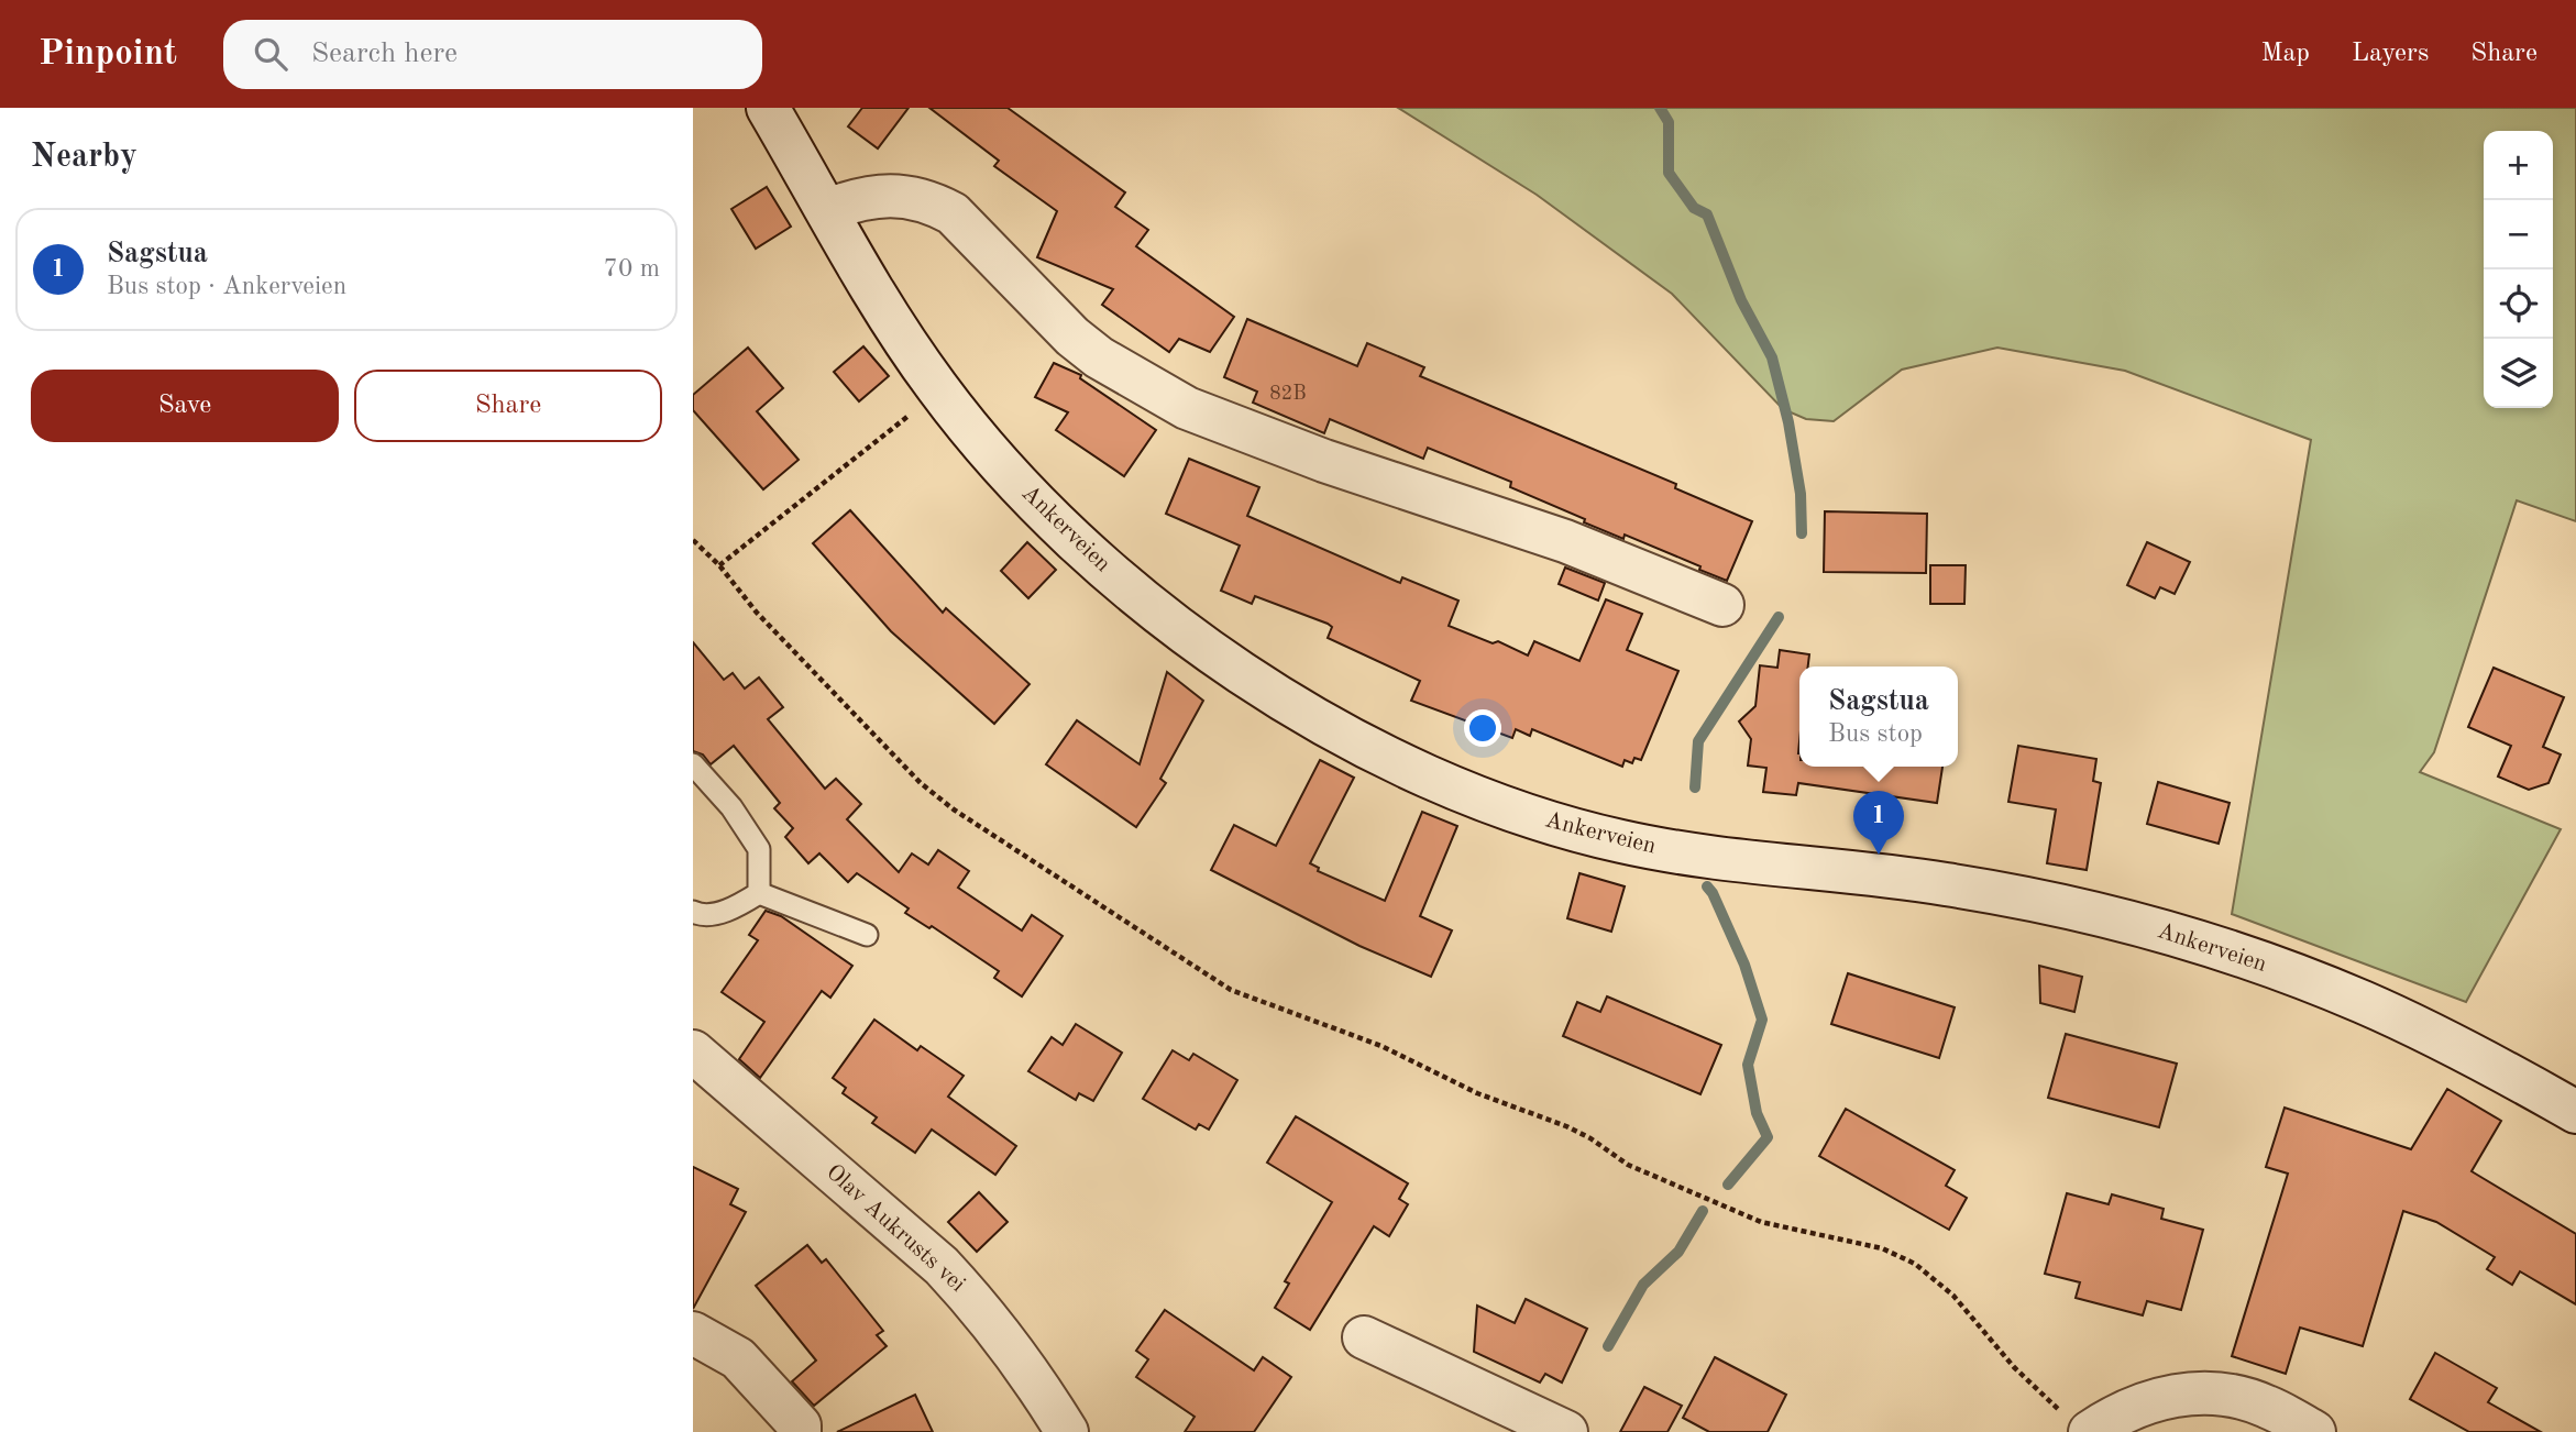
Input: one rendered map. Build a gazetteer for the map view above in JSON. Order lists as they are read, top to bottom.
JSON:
{
  "streets": {
    "street": ["Ankerveien", "Olav Aukrusts vei"]
  },
  "house_numbers": ["82B"],
  "page": {
    "header": "Pinpoint",
    "search": "Search here",
    "nav": ["Map", "Layers", "Share"],
    "heading": "Nearby",
    "map_buttons": ["+", "−"],
    "list": [
      {
        "mark": "1",
        "name": "Sagstua",
        "note": "Bus stop · Ankerveien",
        "value": "70 m"
      }
    ],
    "buttons": ["Save", "Share"],
    "popup": ["Sagstua", "Bus stop"],
    "pins": "1"
  }
}
